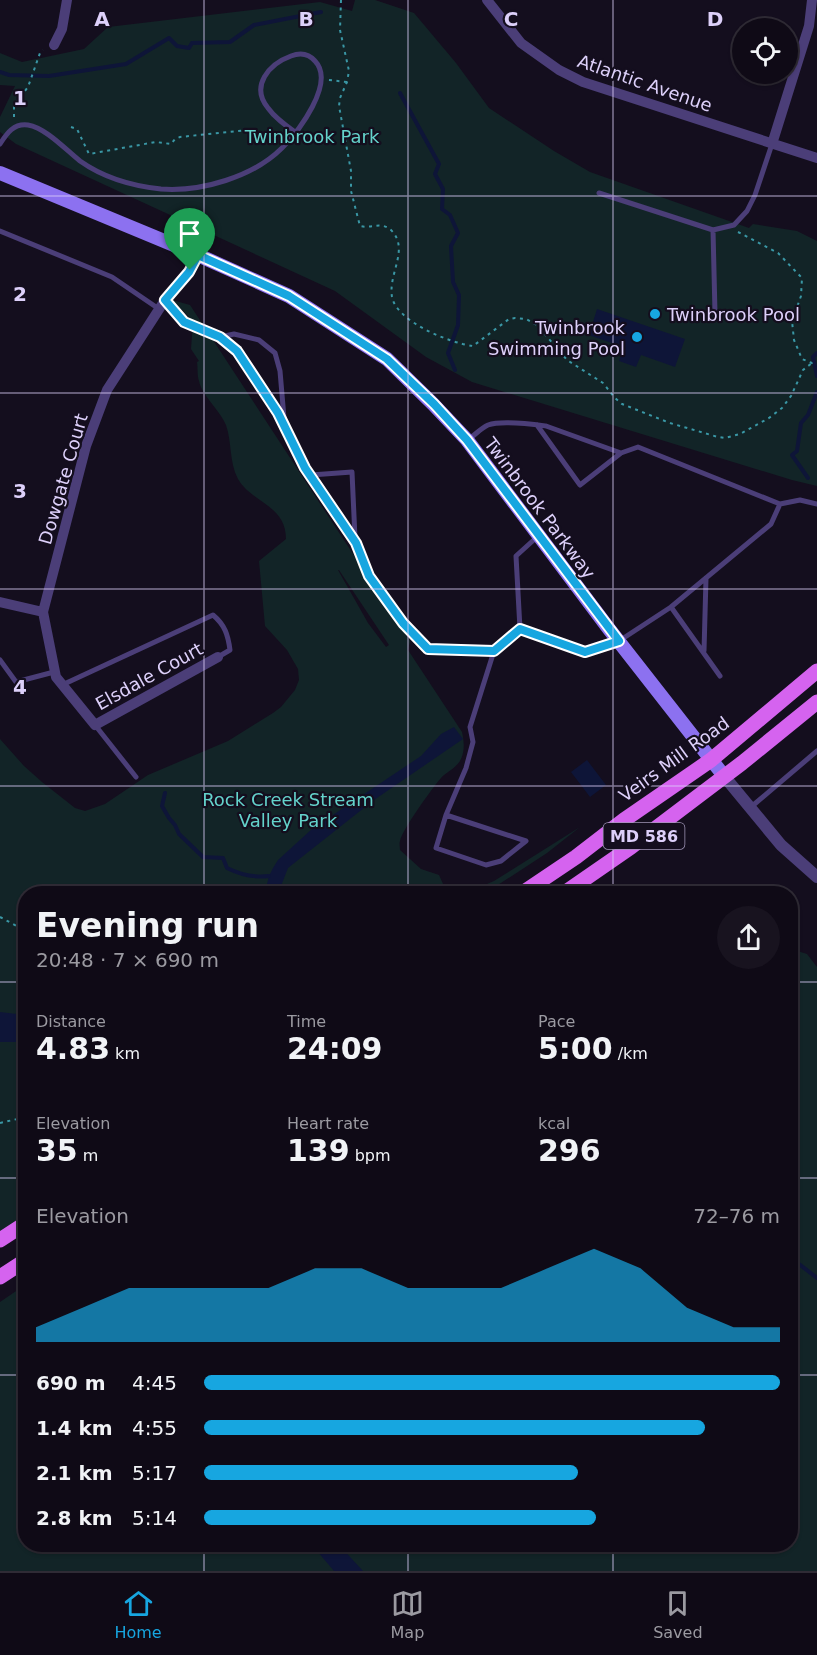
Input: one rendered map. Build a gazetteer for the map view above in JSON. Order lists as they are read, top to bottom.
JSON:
{
  "streets": {
    "main road": ["Twinbrook Parkway", "Veirs Mill Road", "MD 586"],
    "street": ["Atlantic Avenue", "Dowgate Court", "Elsdale Court"]
  },
  "crossings": [
    ["Dowgate Court", "Twinbrook Parkway"],
    ["Dowgate Court", "Elsdale Court"],
    ["Twinbrook Parkway", "Veirs Mill Road"],
    ["Twinbrook Parkway", "MD 586"]
  ],
  "parks": ["Twinbrook Park", "Rock Creek Stream Valley Park"],
  "places": ["Twinbrook Pool", "Twinbrook Swimming Pool"],
  "page": {
    "heading": ["Evening run", "20:48 · 7 × 690 m"],
    "stats": [
      ["Distance", "4.83 km"],
      ["Time", "24:09"],
      ["Pace", "5:00 /km"],
      ["Elevation", "35 m"],
      ["Heart rate", "139 bpm"],
      ["kcal", "296"]
    ],
    "chart": ["Elevation", "72–76 m"],
    "list": [
      {
        "name": "690 m",
        "note": "4:45"
      },
      {
        "name": "1.4 km",
        "note": "4:55"
      },
      {
        "name": "2.1 km",
        "note": "5:17"
      },
      {
        "name": "2.8 km",
        "note": "5:14"
      }
    ],
    "tabs": ["Home", "Map", "Saved"]
  },
  "grid": {
    "columns": [
      "A",
      "B",
      "C",
      "D"
    ],
    "rows": [
      "1",
      "2",
      "3",
      "4"
    ]
  }
}
